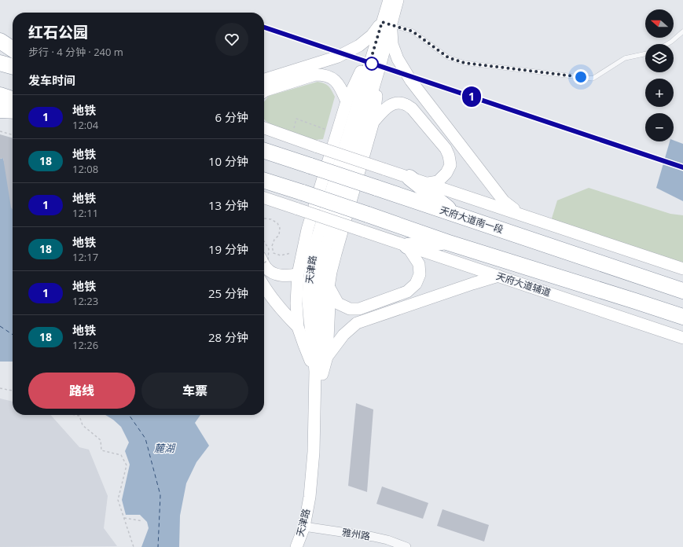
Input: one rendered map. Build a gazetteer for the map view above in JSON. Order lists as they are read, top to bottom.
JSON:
{
  "streets": {
    "highway": ["天府大道南一段"],
    "street": ["天津路", "天府大道辅道", "雅州路"]
  },
  "crossings": [
    ["天津路", "雅州路"]
  ],
  "water": ["麓湖"],
  "lines": ["metro line 1"],
  "north": "left",
  "page": {
    "on_map": "1",
    "map_buttons": ["+", "−"],
    "heading": [
      ["红石公园", "步行 · 4 分钟 · 240 m"],
      "发车时间"
    ],
    "list": [
      {
        "mark": "1",
        "name": "地铁",
        "note": "12:04",
        "value": "6 分钟"
      },
      {
        "mark": "18",
        "name": "地铁",
        "note": "12:08",
        "value": "10 分钟"
      },
      {
        "mark": "1",
        "name": "地铁",
        "note": "12:11",
        "value": "13 分钟"
      },
      {
        "mark": "18",
        "name": "地铁",
        "note": "12:17",
        "value": "19 分钟"
      },
      {
        "mark": "1",
        "name": "地铁",
        "note": "12:23",
        "value": "25 分钟"
      },
      {
        "mark": "18",
        "name": "地铁",
        "note": "12:26",
        "value": "28 分钟"
      }
    ],
    "buttons": ["路线", "车票"]
  }
}
